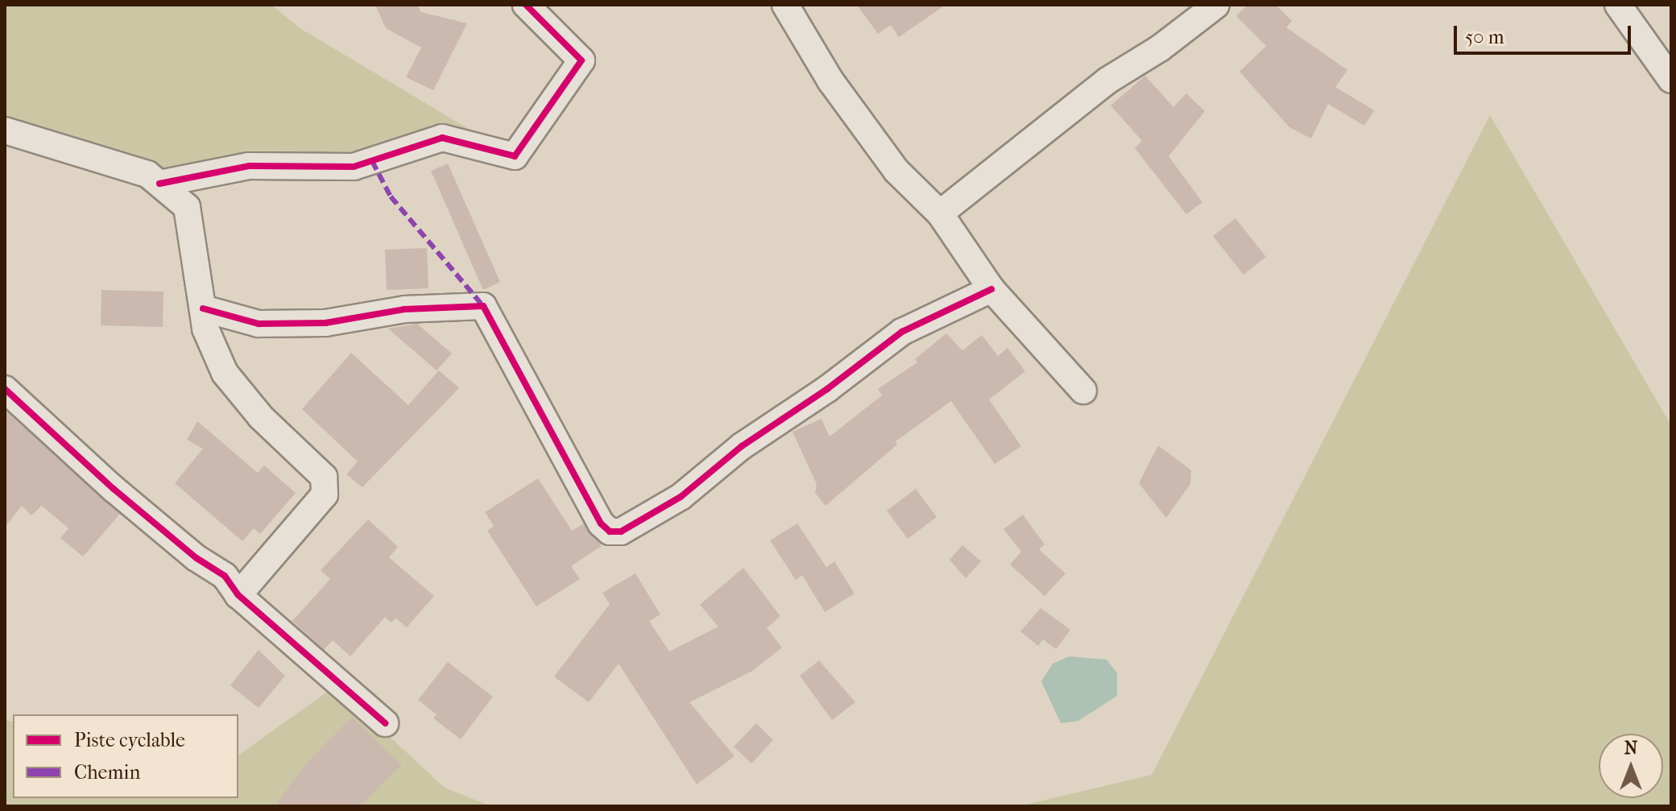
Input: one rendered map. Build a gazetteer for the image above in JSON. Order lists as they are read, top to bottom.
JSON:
{
  "legend": ["Piste cyclable", "Chemin"],
  "scale_bar": "50 m",
  "north": "top"
}
